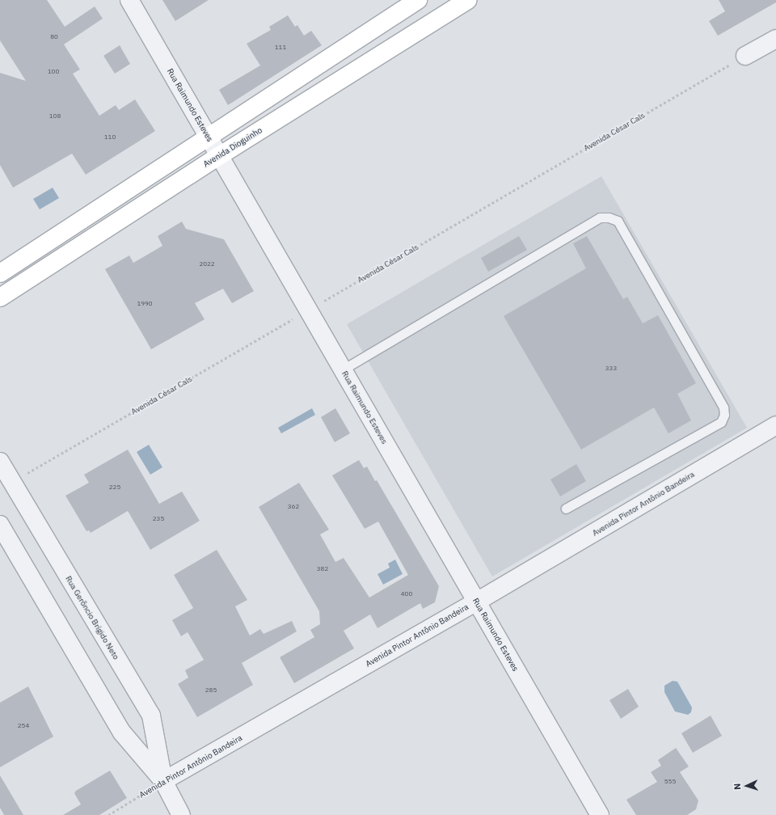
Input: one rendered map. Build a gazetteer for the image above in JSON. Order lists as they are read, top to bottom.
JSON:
{
  "streets": {
    "main road": ["Avenida Dioguinho"],
    "street": ["Rua Raimundo Esteves", "Avenida Pintor Antônio Bandeira", "Rua Gerôncio Brígido Neto"],
    "path": ["Avenida César Cals"]
  },
  "crossings": [
    ["Rua Raimundo Esteves", "Avenida César Cals"],
    ["Rua Raimundo Esteves", "Avenida Dioguinho"],
    ["Rua Raimundo Esteves", "Avenida Pintor Antônio Bandeira"],
    ["Avenida César Cals", "Rua Gerôncio Brígido Neto"],
    ["Avenida Pintor Antônio Bandeira", "Rua Gerôncio Brígido Neto"]
  ],
  "house_numbers": [
    "80",
    "111",
    "100",
    "108",
    "110",
    "2022",
    "1990",
    "333",
    "225",
    "362",
    "235",
    "382",
    "400",
    "285",
    "254",
    "555"
  ],
  "north": "left"
}
